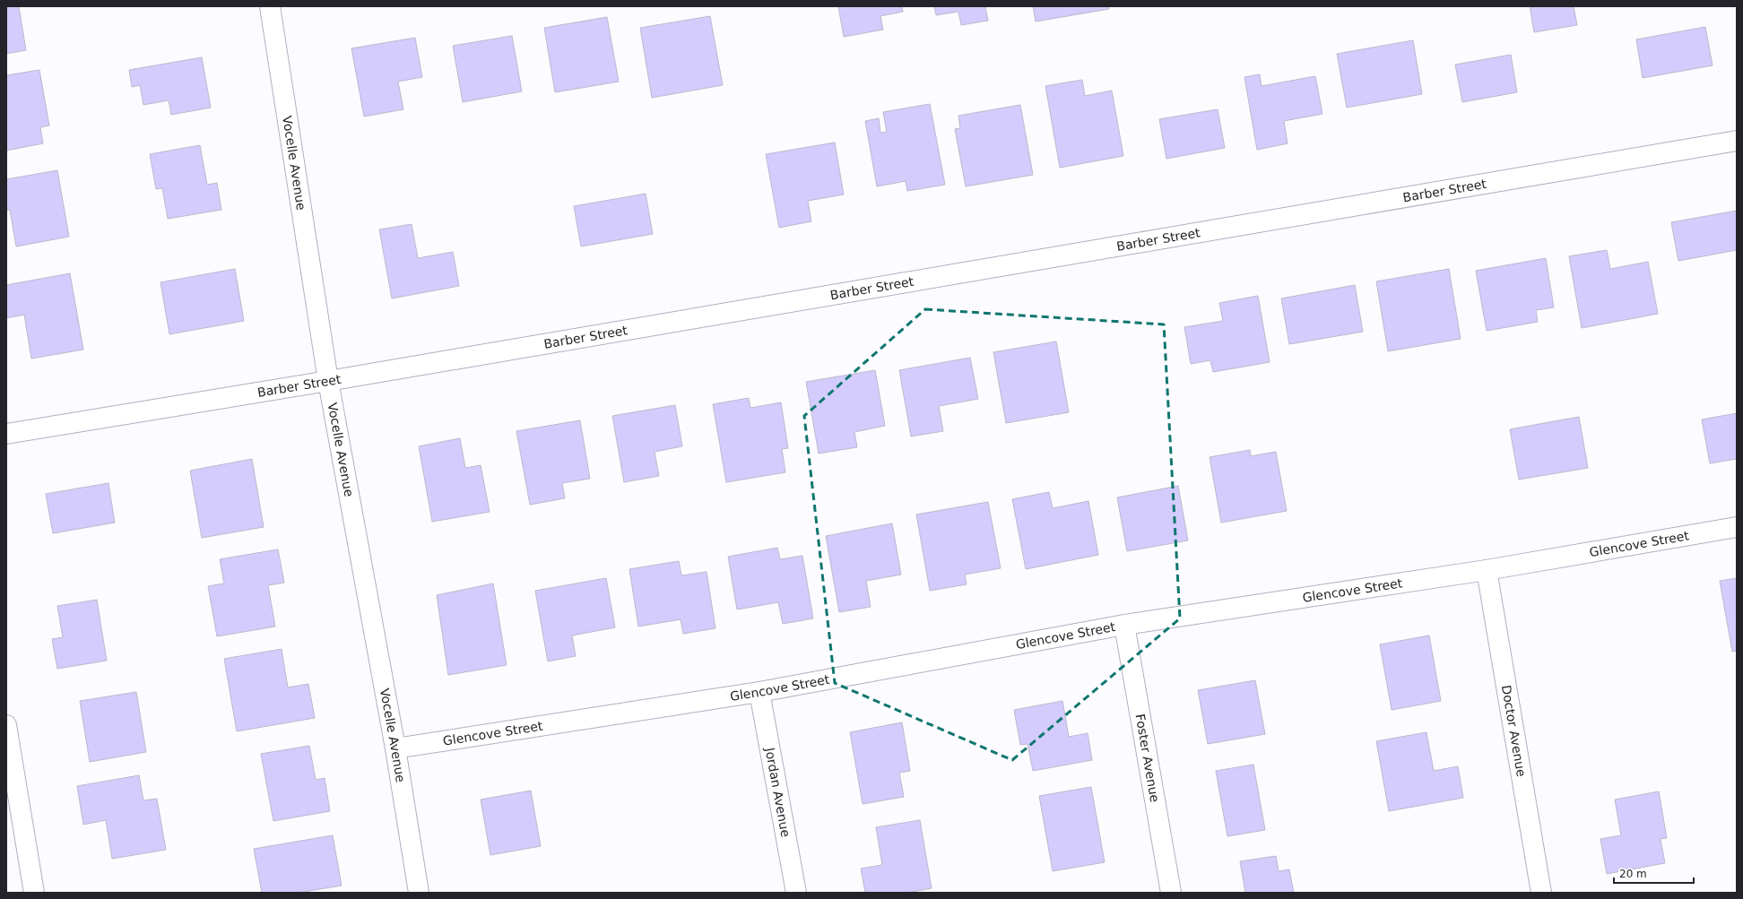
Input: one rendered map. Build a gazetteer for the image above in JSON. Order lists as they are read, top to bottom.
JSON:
{
  "streets": {
    "street": [
      "Vocelle Avenue",
      "Barber Street",
      "Glencove Street",
      "Doctor Avenue",
      "Foster Avenue",
      "Jordan Avenue"
    ]
  },
  "crossings": [
    ["Vocelle Avenue", "Barber Street"],
    ["Vocelle Avenue", "Glencove Street"],
    ["Glencove Street", "Doctor Avenue"],
    ["Glencove Street", "Foster Avenue"],
    ["Glencove Street", "Jordan Avenue"]
  ],
  "scale_bar": "20 m"
}
